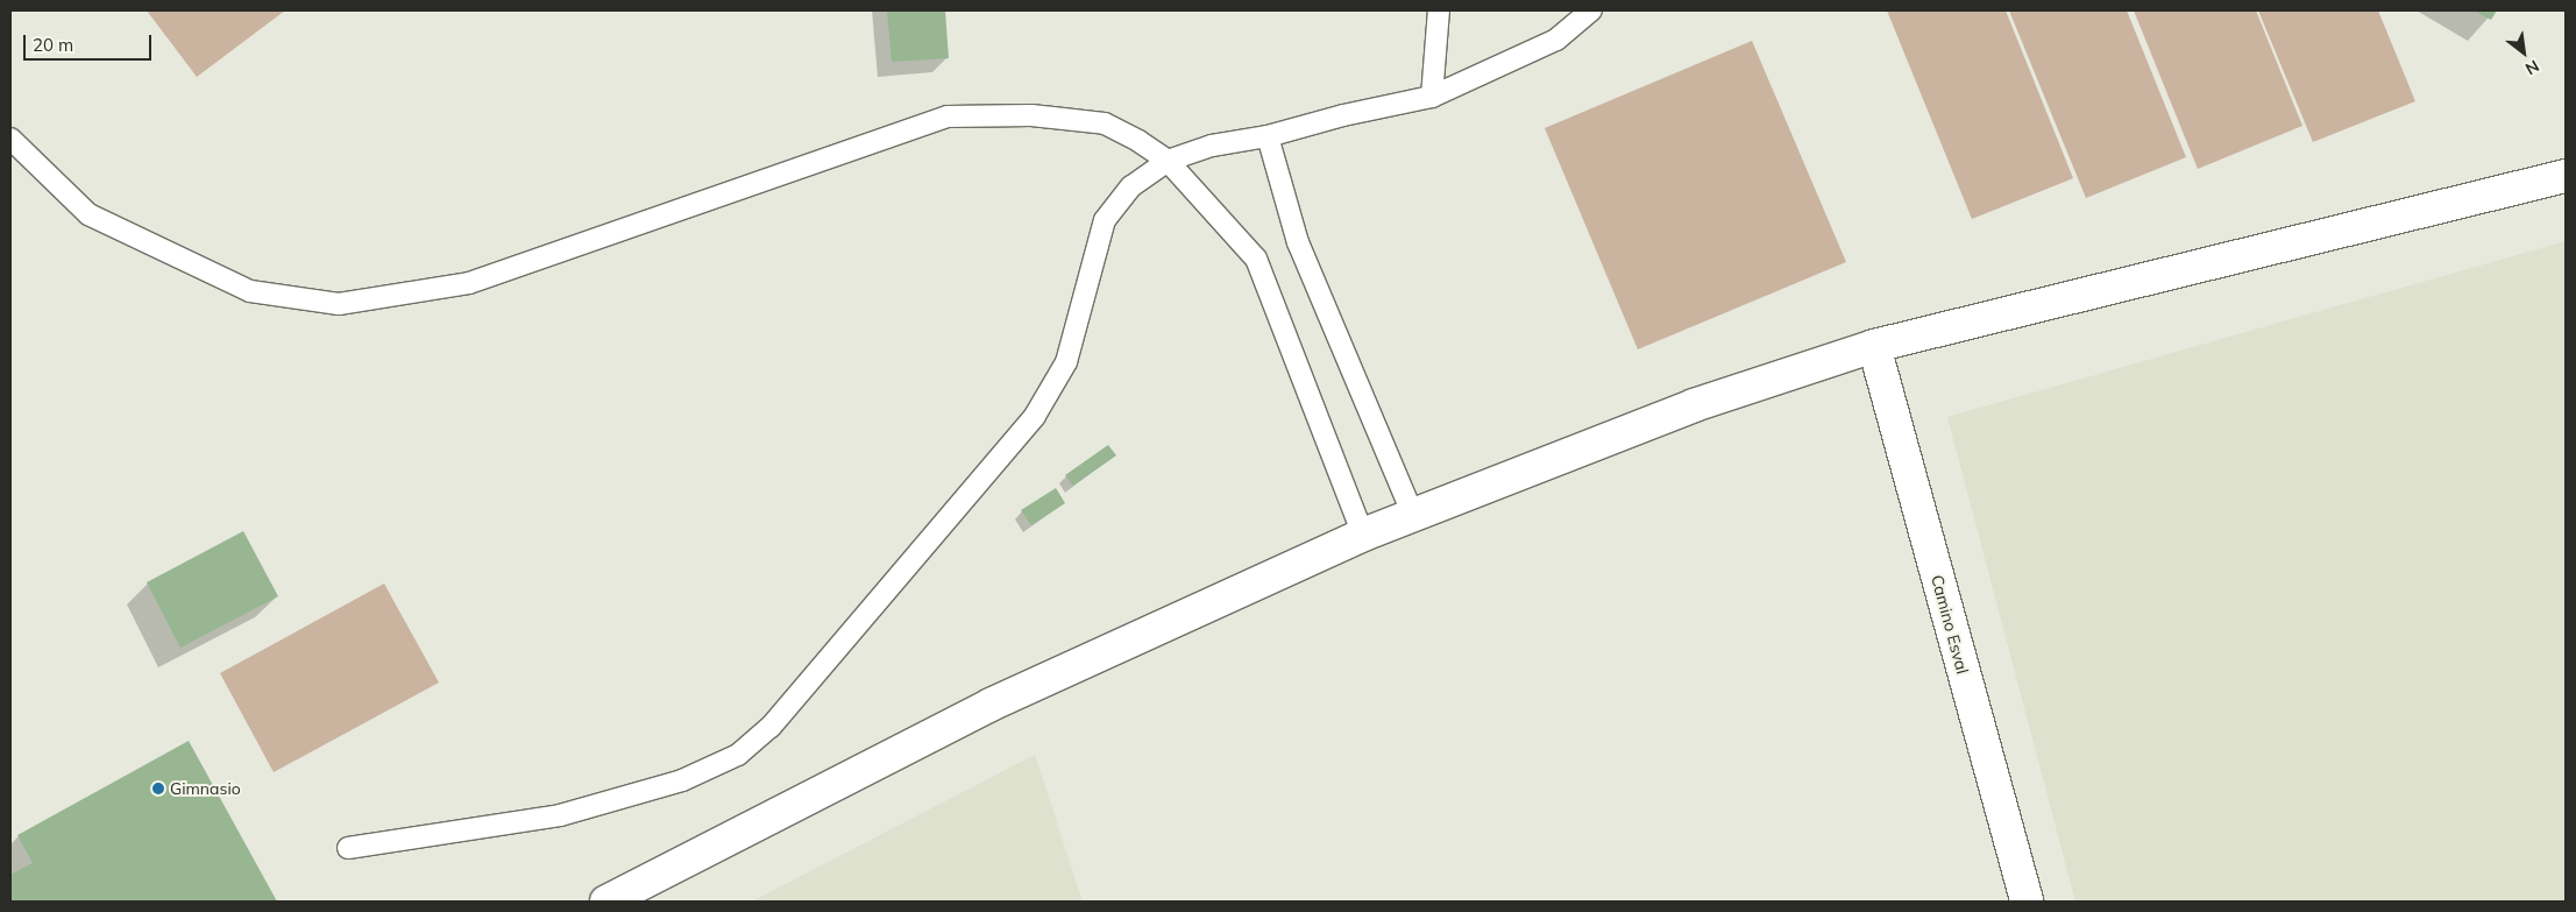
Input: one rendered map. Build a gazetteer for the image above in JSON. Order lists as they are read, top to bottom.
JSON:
{
  "streets": {
    "street": ["Camino Esval"]
  },
  "places": ["Gimnasio"],
  "scale_bar": "20 m",
  "north": "bottom right"
}
